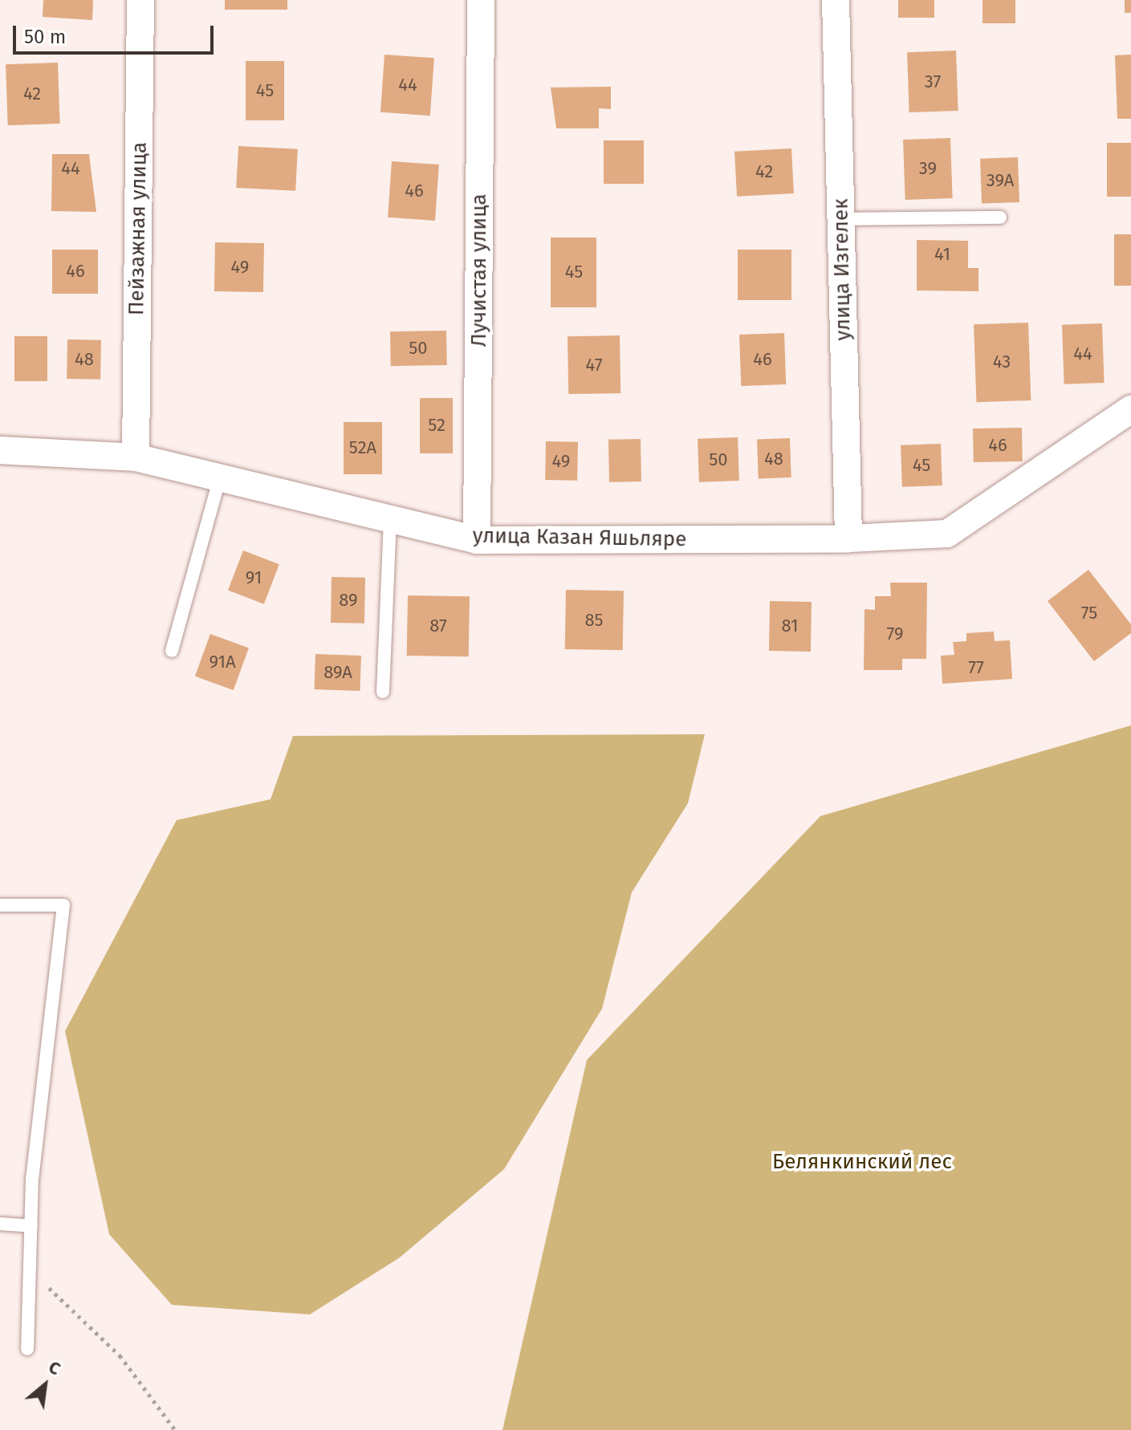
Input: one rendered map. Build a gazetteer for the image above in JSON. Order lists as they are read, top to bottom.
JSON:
{
  "streets": {
    "street": [
      "Пейзажная улица",
      "улица Изгелек",
      "Лучистая улица",
      "улица Казан Яшьляре"
    ]
  },
  "crossings": [
    ["Пейзажная улица", "улица Казан Яшьляре"],
    ["улица Изгелек", "улица Казан Яшьляре"],
    ["Лучистая улица", "улица Казан Яшьляре"]
  ],
  "parks": ["Белянкинский лес"],
  "house_numbers": [
    "37",
    "44",
    "45",
    "42",
    "44",
    "39",
    "42",
    "39А",
    "46",
    "41",
    "49",
    "46",
    "45",
    "50",
    "44",
    "48",
    "46",
    "43",
    "47",
    "52",
    "46",
    "52А",
    "48",
    "50",
    "49",
    "45",
    "91",
    "89",
    "75",
    "85",
    "87",
    "81",
    "79",
    "91А",
    "77",
    "89А"
  ],
  "scale_bar": "50 m",
  "north": "top right"
}
